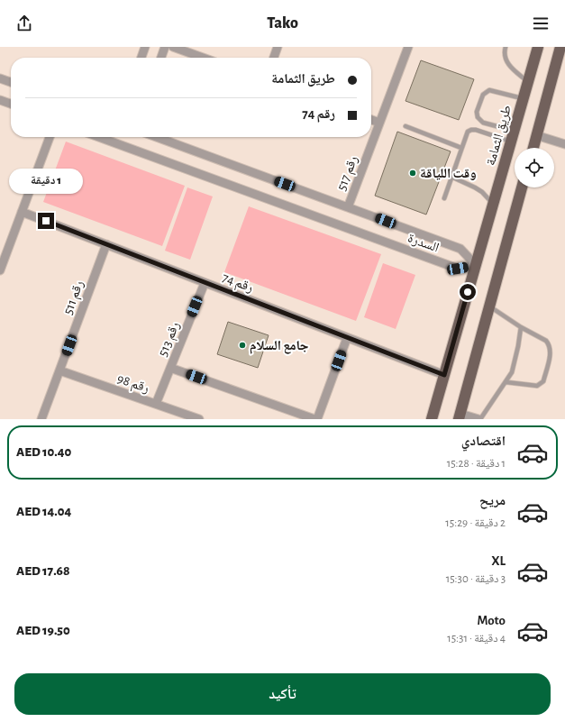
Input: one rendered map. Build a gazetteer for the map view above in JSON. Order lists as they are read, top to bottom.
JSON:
{
  "streets": {
    "main road": ["طريق الثمامة"],
    "street": [
      "رقم 517",
      "السدرة",
      "رقم 74",
      "رقم 511",
      "رقم 513",
      "رقم 98"
    ]
  },
  "crossings": [
    ["طريق الثمامة", "السدرة"],
    ["طريق الثمامة", "رقم 74"],
    ["رقم 517", "السدرة"],
    ["رقم 74", "رقم 511"],
    ["رقم 74", "رقم 513"],
    ["رقم 511", "رقم 98"],
    ["رقم 513", "رقم 98"]
  ],
  "places": ["وقت اللياقة", "جامع السلام"],
  "page": {
    "header": "Tako",
    "banner": ["طريق الثمامة", "رقم 74"],
    "bubble": "1 دقيقة",
    "list": [
      {
        "name": "اقتصادي",
        "note": "1 دقيقة · 15:28",
        "value": "AED 10.40"
      },
      {
        "name": "مريح",
        "note": "2 دقيقة · 15:29",
        "value": "AED 14.04"
      },
      {
        "name": "XL",
        "note": "3 دقيقة · 15:30",
        "value": "AED 17.68"
      },
      {
        "name": "Moto",
        "note": "4 دقيقة · 15:31",
        "value": "AED 19.50"
      }
    ],
    "buttons": "تأكيد"
  }
}
